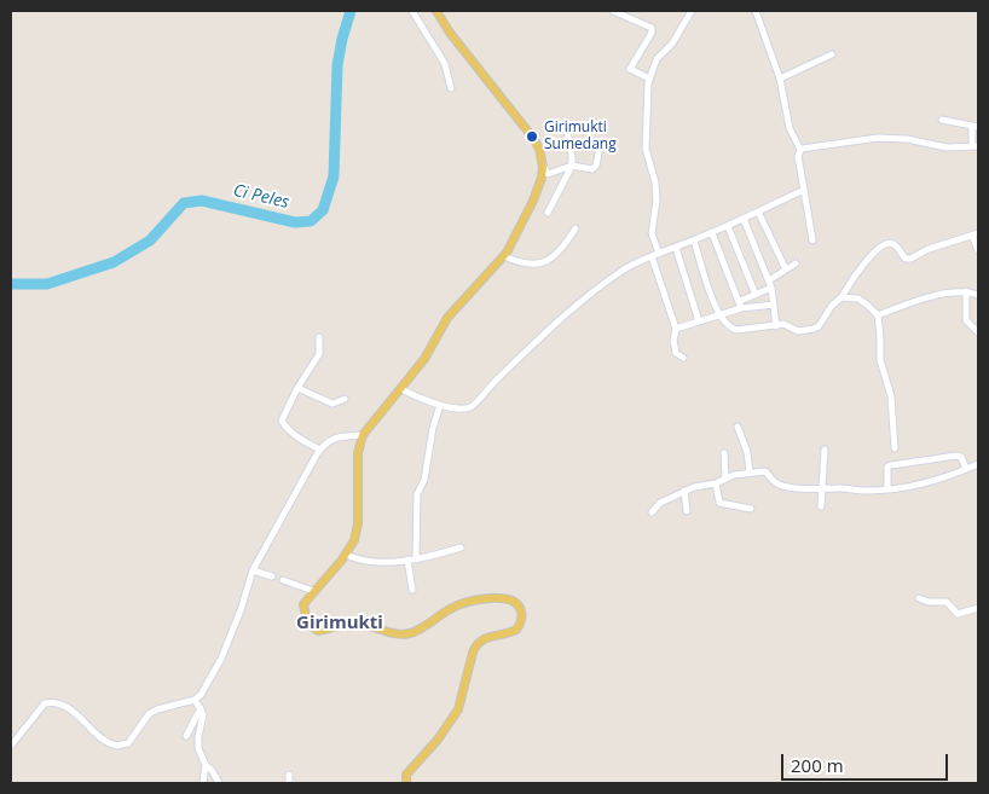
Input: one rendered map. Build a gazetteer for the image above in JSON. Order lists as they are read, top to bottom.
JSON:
{
  "districts": ["Girimukti"],
  "water": ["Ci Peles"],
  "places": ["Girimukti Sumedang"],
  "scale_bar": "200 m"
}
